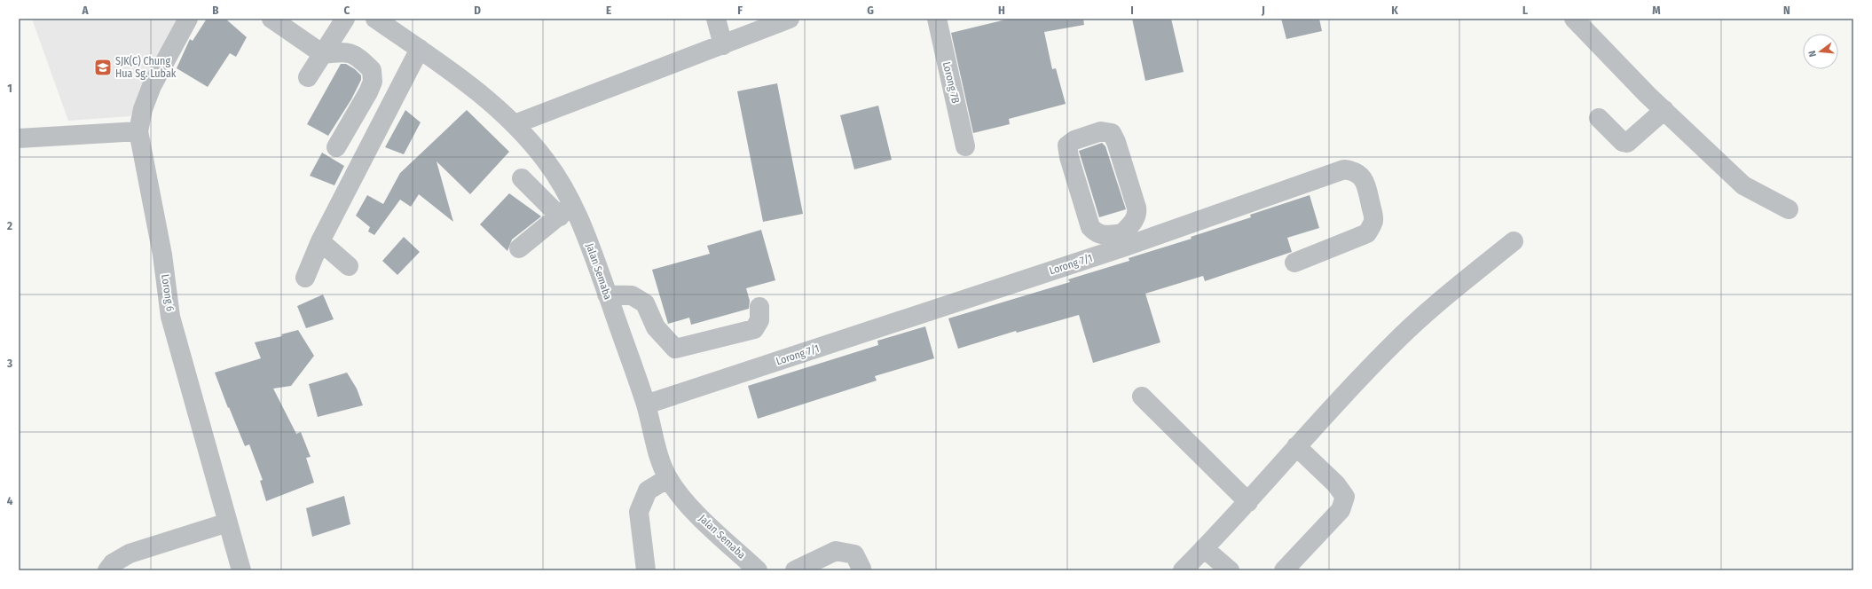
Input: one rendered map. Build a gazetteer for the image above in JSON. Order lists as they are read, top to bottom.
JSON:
{
  "streets": {
    "street": [
      "Lorong 7B",
      "Lorong 7/1",
      "Jalan Semaba",
      "Lorong 6"
    ]
  },
  "crossings": [
    ["Lorong 7/1", "Jalan Semaba"]
  ],
  "places": {
    "school or university": ["SJK(C) Chung Hua Sg. Lubak"]
  },
  "north": "left",
  "grid": {
    "columns": [
      "A",
      "B",
      "C",
      "D",
      "E",
      "F",
      "G",
      "H",
      "I",
      "J",
      "K",
      "L",
      "M",
      "N"
    ],
    "rows": [
      "1",
      "2",
      "3",
      "4"
    ]
  }
}
